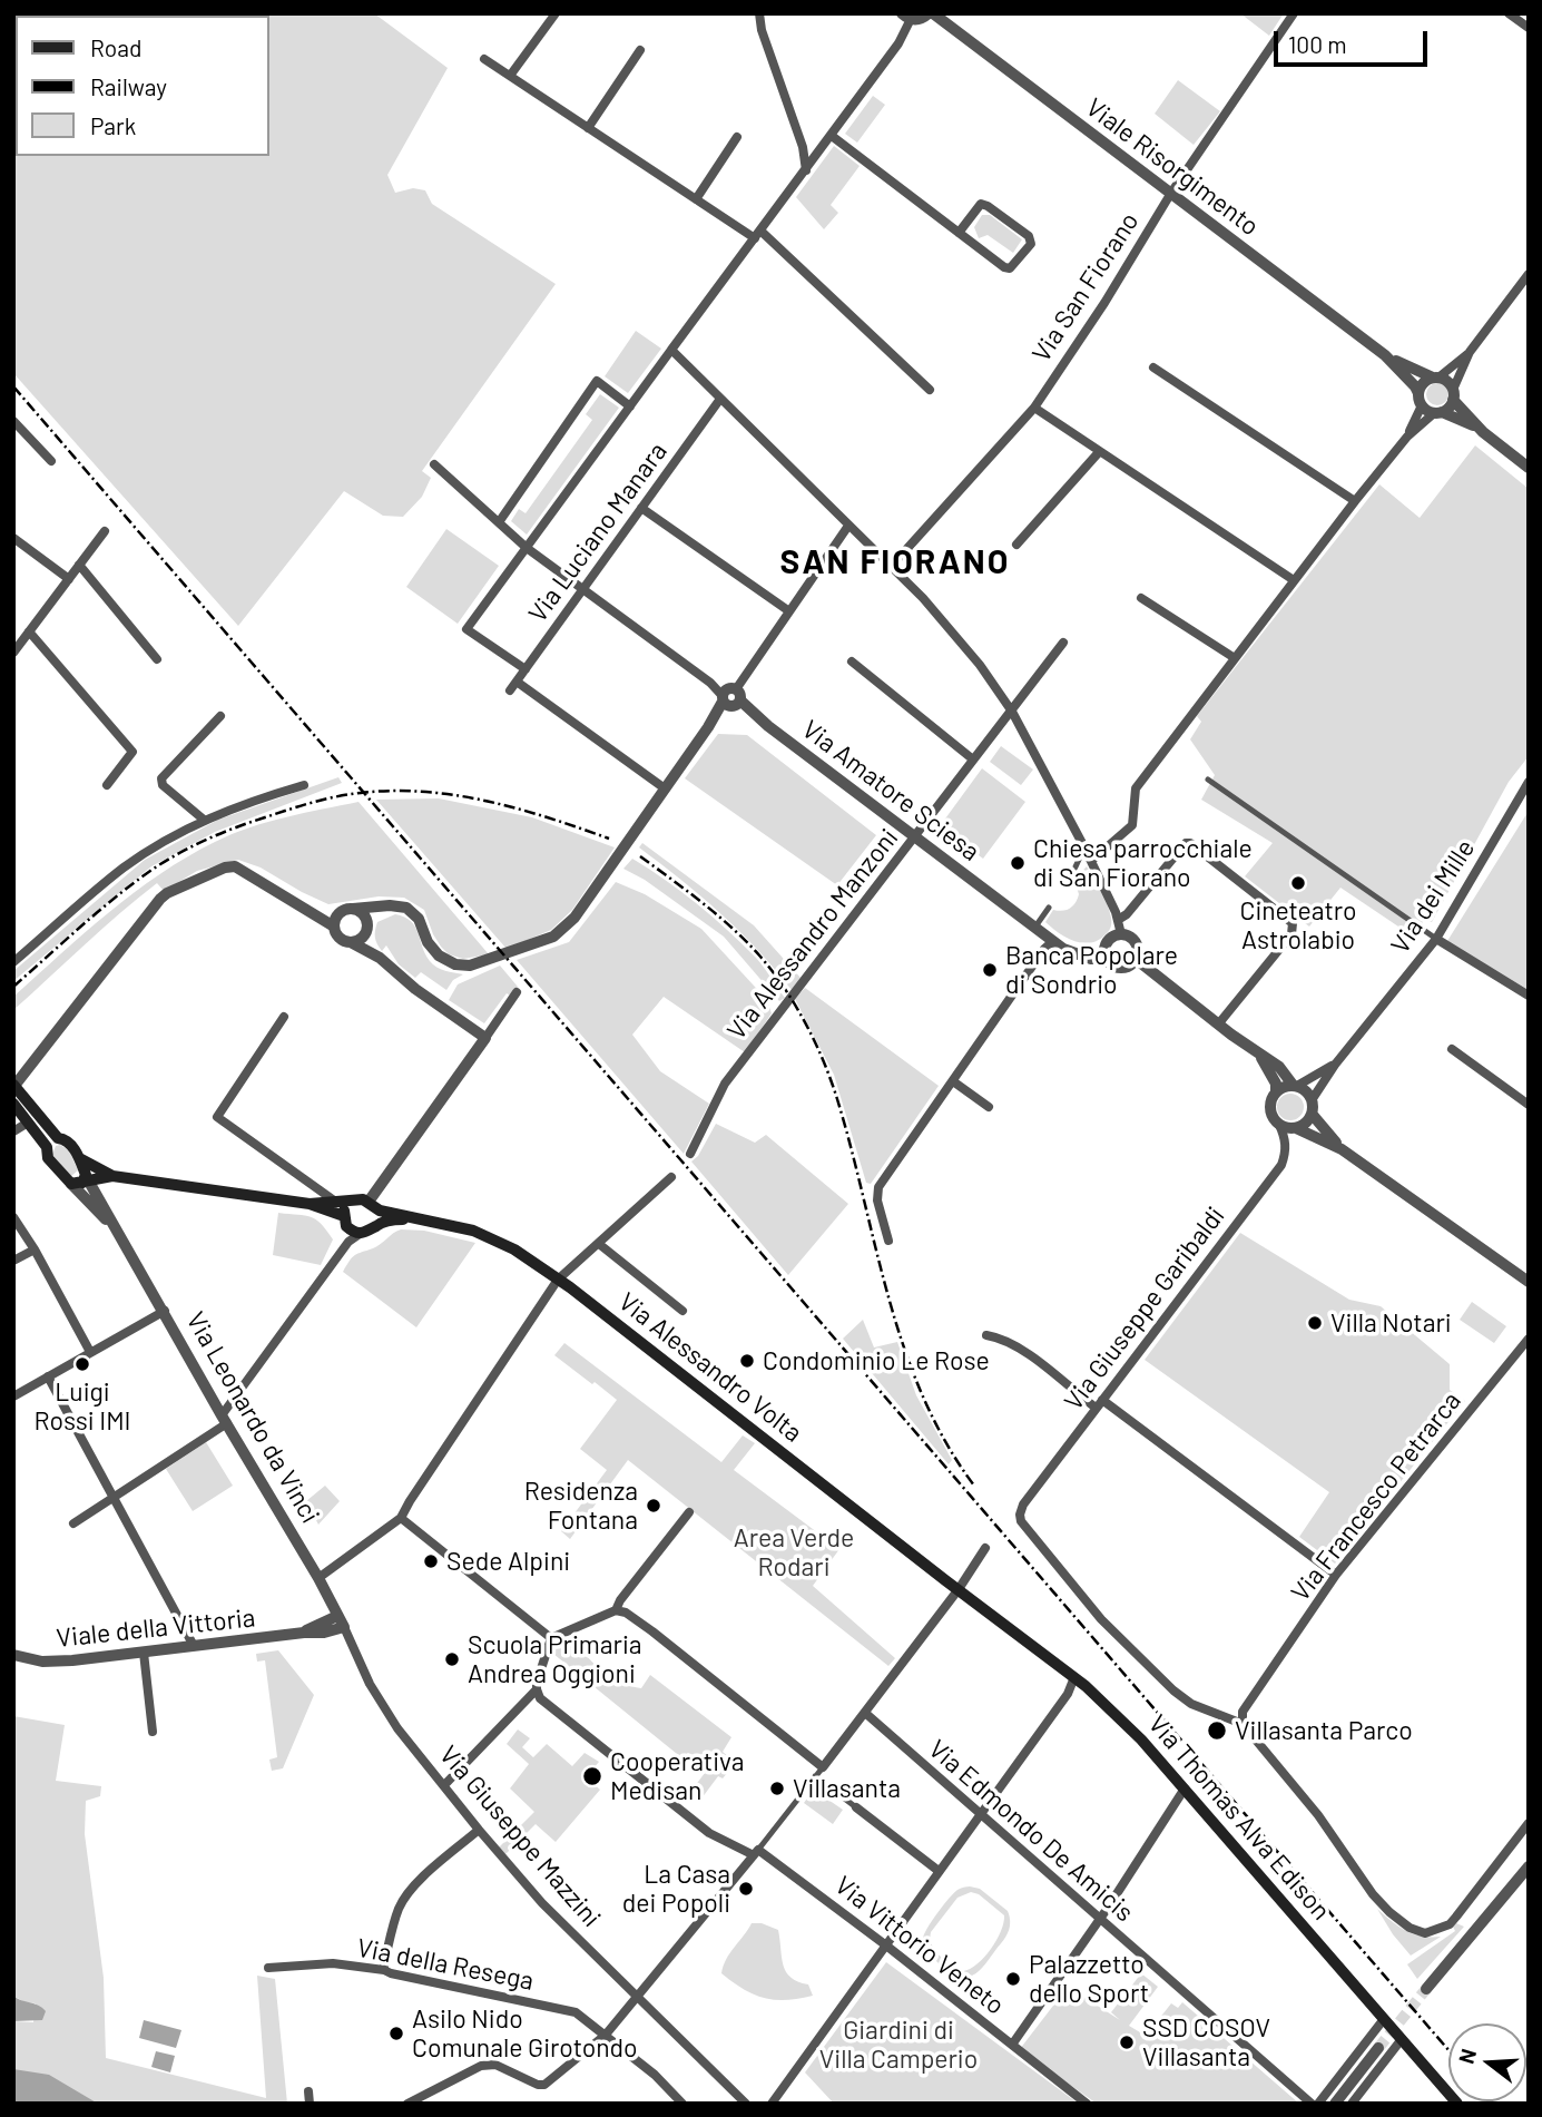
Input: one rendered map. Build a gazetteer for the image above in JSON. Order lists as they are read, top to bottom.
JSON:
{
  "streets": {
    "main road": ["Via Alessandro Volta", "Via Thomas Alva Edison"],
    "street": [
      "Viale Risorgimento",
      "Via San Fiorano",
      "Via Luciano Manara",
      "Via Amatore Sciesa",
      "Via dei Mille",
      "Via Alessandro Manzoni",
      "Via Giuseppe Garibaldi",
      "Via Leonardo da Vinci",
      "Via Francesco Petrarca",
      "Viale della Vittoria",
      "Via Edmondo De Amicis",
      "Via Giuseppe Mazzini",
      "Via Vittorio Veneto",
      "Via della Resega"
    ]
  },
  "crossings": [
    ["Viale Risorgimento", "Via San Fiorano"],
    ["Via Luciano Manara", "Via Amatore Sciesa"],
    ["Via Amatore Sciesa", "Via Alessandro Manzoni"],
    ["Via dei Mille", "Via Giuseppe Garibaldi"],
    ["Via Giuseppe Garibaldi", "Via Francesco Petrarca"],
    ["Via Alessandro Volta", "Via Leonardo da Vinci"],
    ["Via Alessandro Volta", "Via Thomas Alva Edison"],
    ["Via Leonardo da Vinci", "Viale della Vittoria"],
    ["Via Leonardo da Vinci", "Via Giuseppe Mazzini"],
    ["Viale della Vittoria", "Via Giuseppe Mazzini"]
  ],
  "districts": ["SAN FIORANO"],
  "parks": ["Area Verde Rodari", "Giardini di Villa Camperio"],
  "places": [
    "Chiesa parrocchiale di San Fiorano",
    "Cineteatro Astrolabio",
    "Banca Popolare di Sondrio",
    "Villa Notari",
    "Condominio Le Rose",
    "Luigi Rossi IMI",
    "Residenza Fontana",
    "Sede Alpini",
    "Scuola Primaria Andrea Oggioni",
    "Villasanta Parco",
    "Cooperativa Medisan",
    "Villasanta",
    "La Casa dei Popoli",
    "Palazzetto dello Sport",
    "Asilo Nido Comunale Girotondo",
    "SSD COSOV Villasanta"
  ],
  "legend": ["Road", "Railway", "Park"],
  "scale_bar": "100 m",
  "north": "left"
}
